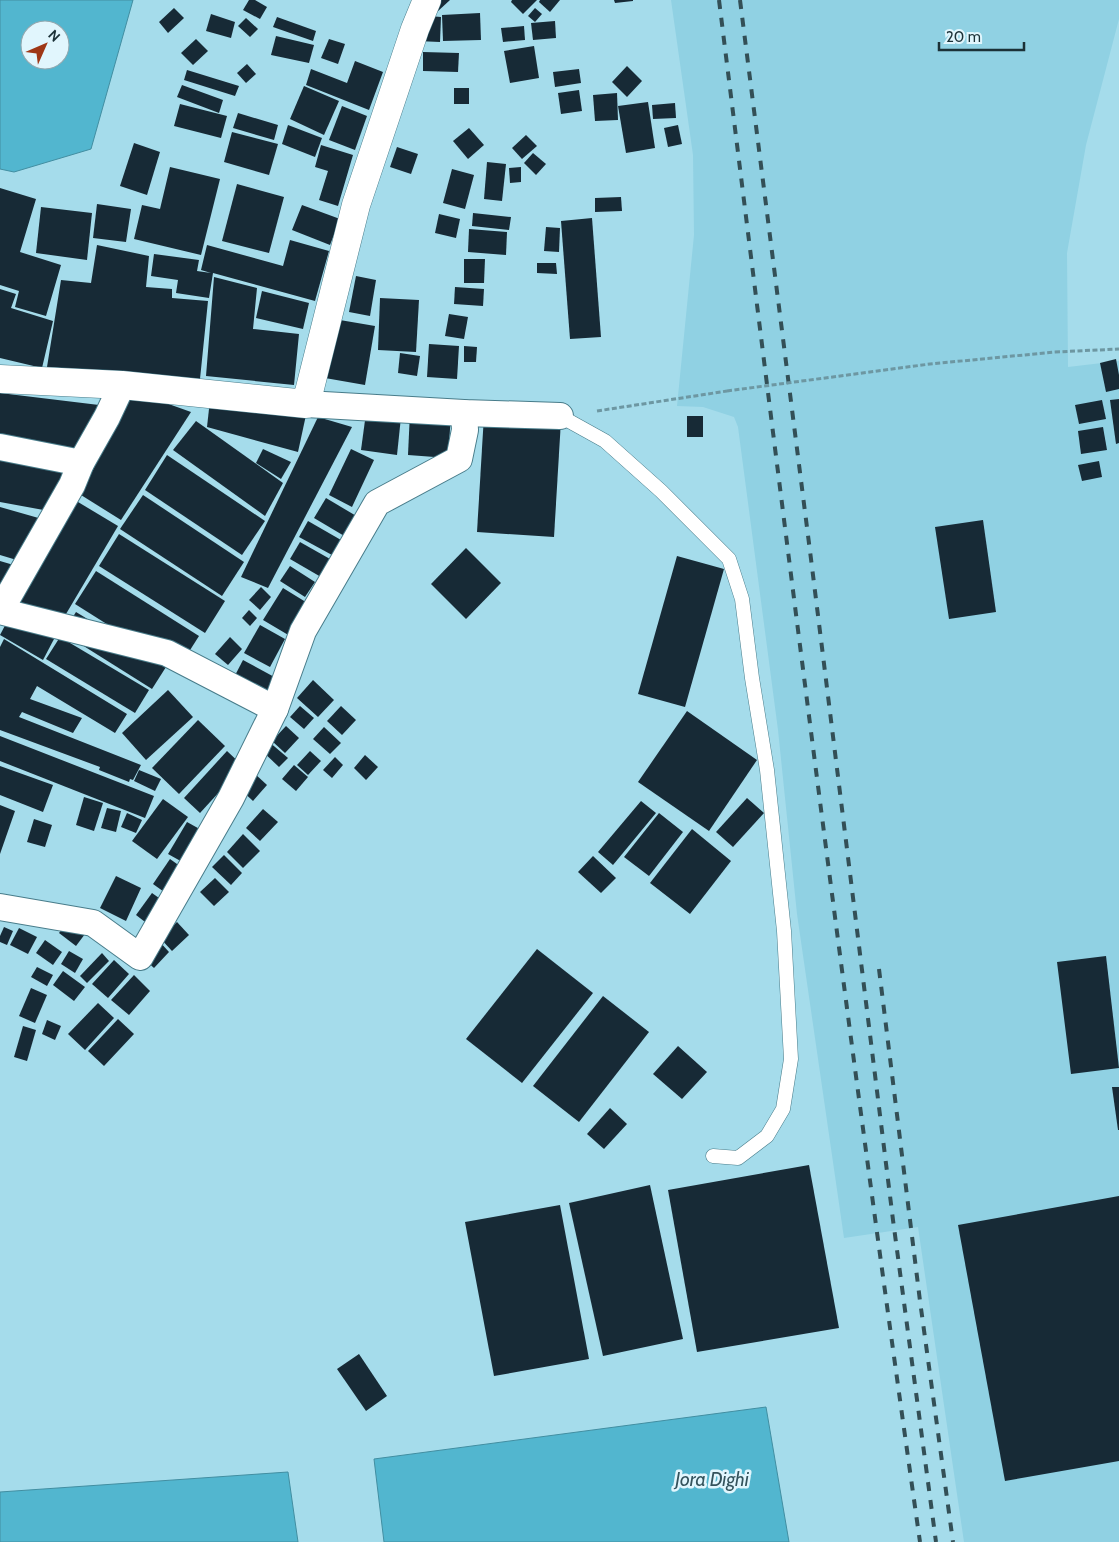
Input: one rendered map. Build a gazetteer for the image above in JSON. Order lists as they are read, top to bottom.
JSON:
{
  "water": ["Jora Dighi"],
  "scale_bar": "20 m",
  "north": "top right"
}
